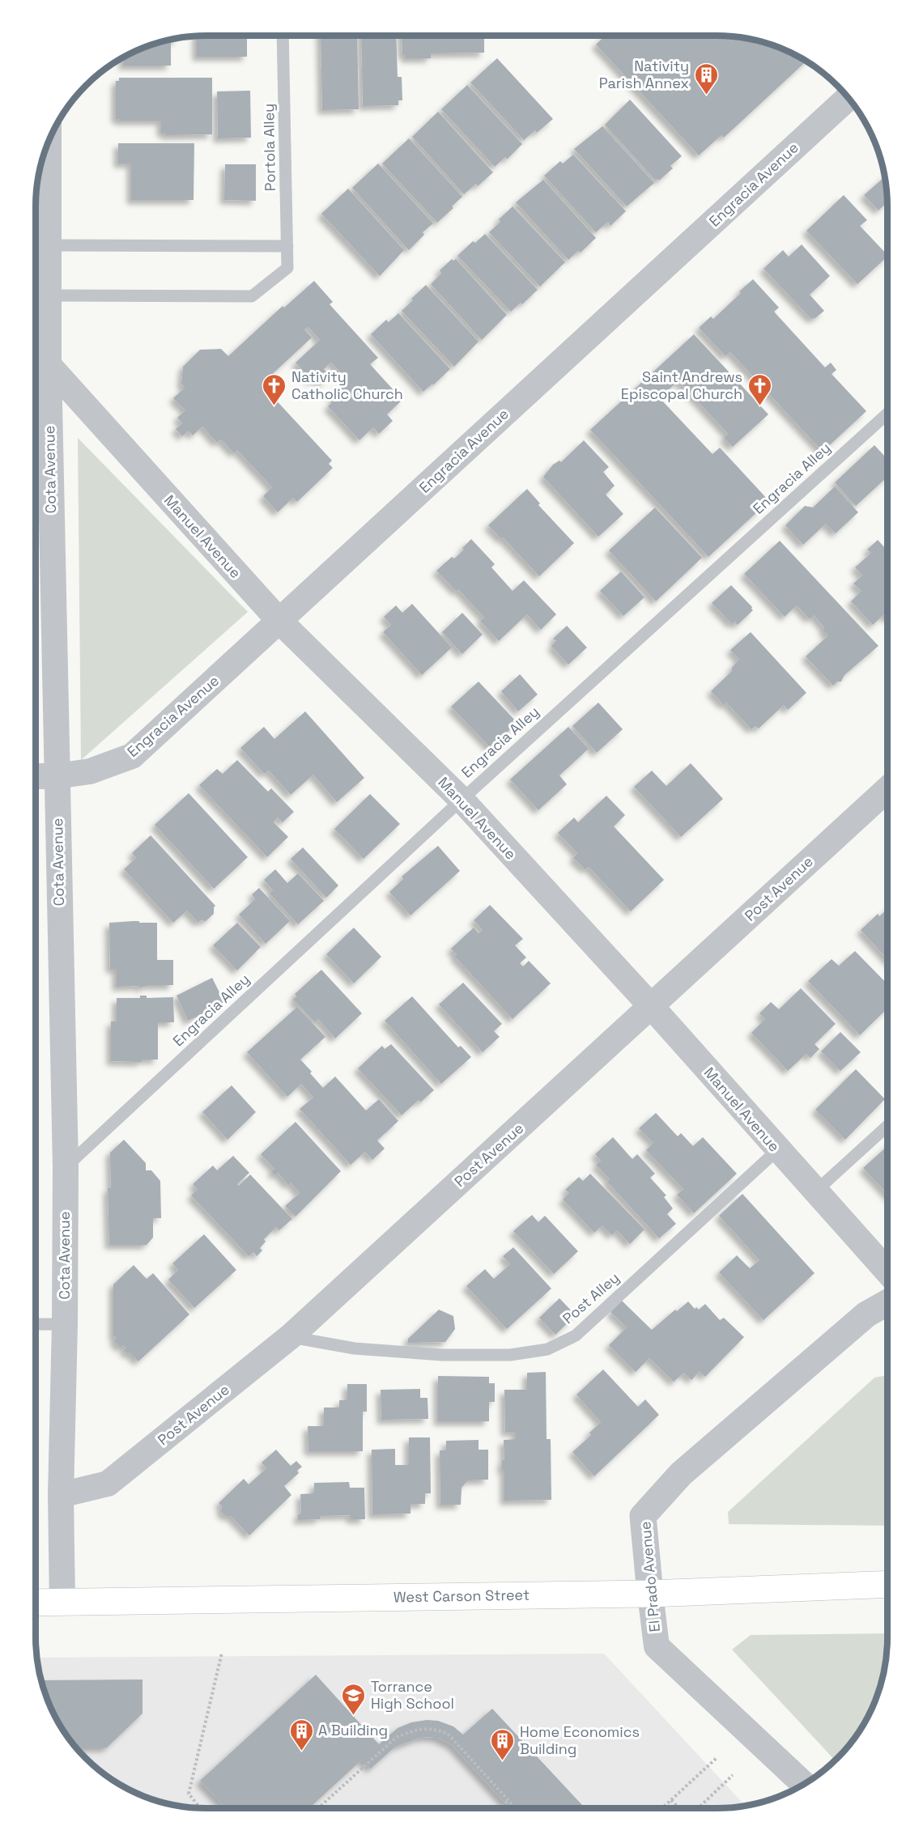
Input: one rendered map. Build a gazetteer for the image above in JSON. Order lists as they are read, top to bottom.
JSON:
{
  "streets": {
    "main road": ["West Carson Street"],
    "street": [
      "Engracia Avenue",
      "Cota Avenue",
      "Manuel Avenue",
      "Post Avenue",
      "El Prado Avenue"
    ],
    "lane": ["Portola Alley", "Engracia Alley", "Post Alley"]
  },
  "crossings": [
    ["Portola Alley", "Cota Avenue"],
    ["Engracia Avenue", "Cota Avenue"],
    ["Engracia Avenue", "Manuel Avenue"],
    ["Cota Avenue", "Engracia Alley"],
    ["Cota Avenue", "Manuel Avenue"],
    ["Cota Avenue", "Post Avenue"],
    ["Cota Avenue", "West Carson Street"],
    ["Engracia Alley", "Manuel Avenue"],
    ["Manuel Avenue", "Post Avenue"],
    ["Manuel Avenue", "Post Alley"],
    ["Post Avenue", "Post Alley"],
    ["El Prado Avenue", "West Carson Street"]
  ],
  "places": {
    "building": ["Nativity Parish Annex", "A Building", "Home Economics Building"],
    "church": ["Nativity Catholic Church", "Saint Andrews Episcopal Church"],
    "school or university": ["Torrance High School"]
  }
}
